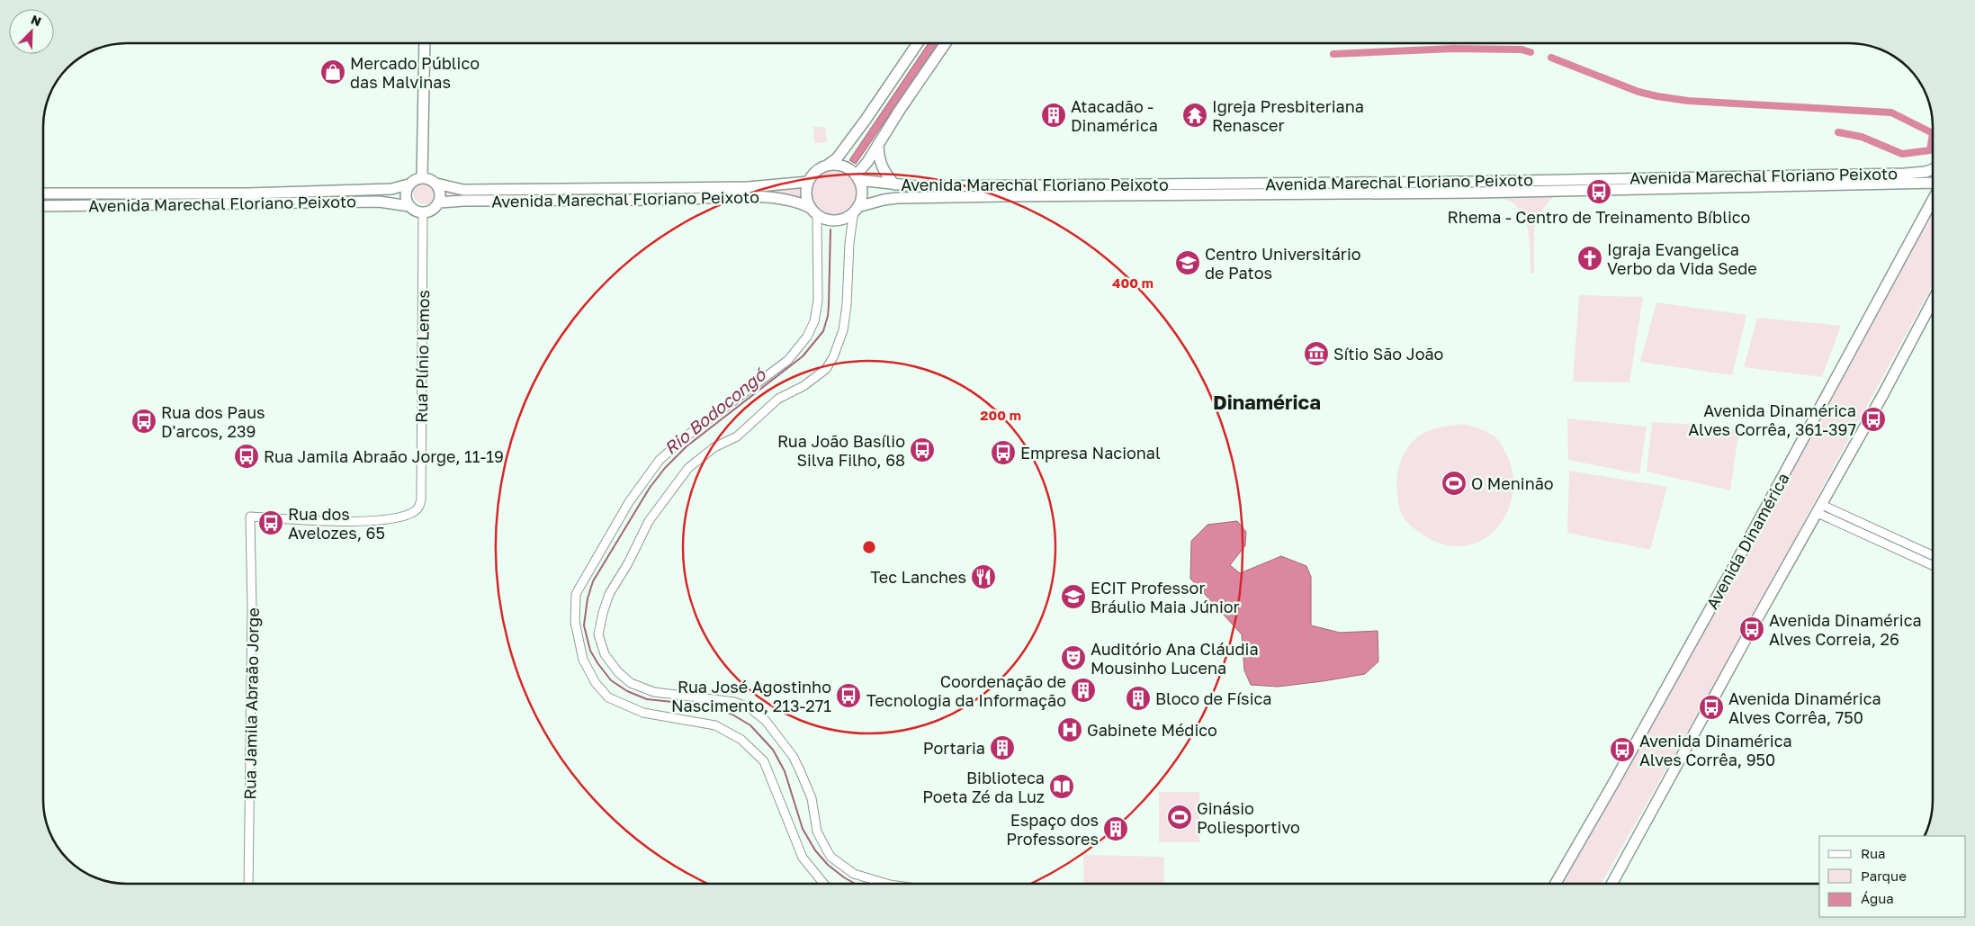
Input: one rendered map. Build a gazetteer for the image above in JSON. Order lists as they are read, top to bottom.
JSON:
{
  "streets": {
    "main road": ["Avenida Marechal Floriano Peixoto", "Avenida Dinamérica"],
    "street": ["Rua Plínio Lemos", "Rua Jamila Abraão Jorge"]
  },
  "crossings": [
    ["Avenida Marechal Floriano Peixoto", "Rua Plínio Lemos"],
    ["Rua Plínio Lemos", "Rua Jamila Abraão Jorge"]
  ],
  "districts": ["Dinamérica"],
  "water": ["Rio Bodocongó"],
  "places": {
    "shop": ["Mercado Público das Malvinas"],
    "building": [
      "Atacadão - Dinamérica",
      "Coordenação de Tecnologia da Informação",
      "Bloco de Física",
      "Portaria",
      "Espaço dos Professores"
    ],
    "temple": ["Igreja Presbiteriana Renascer"],
    "bus stop": [
      "Rhema - Centro de Treinamento Bíblico",
      "Avenida Dinamérica Alves Corrêa, 361-397",
      "Rua dos Paus D'arcos, 239",
      "Rua João Basílio Silva Filho, 68",
      "Empresa Nacional",
      "Rua Jamila Abraão Jorge, 11-19",
      "Rua dos Avelozes, 65",
      "Avenida Dinamérica Alves Correia, 26",
      "Rua José Agostinho Nascimento, 213-271",
      "Avenida Dinamérica Alves Corrêa, 750",
      "Avenida Dinamérica Alves Corrêa, 950"
    ],
    "church": ["Igraja Evangelica Verbo da Vida Sede"],
    "school or university": ["Centro Universitário de Patos", "ECIT Professor Bráulio Maia Júnior"],
    "museum": ["Sítio São João"],
    "sports": ["O Meninão", "Ginásio Poliesportivo"],
    "restaurant": ["Tec Lanches"],
    "theatre": ["Auditório Ana Cláudia Mousinho Lucena"],
    "hospital": ["Gabinete Médico"],
    "library": ["Biblioteca Poeta Zé da Luz"]
  },
  "legend": ["Rua", "Parque", "Água"],
  "north": "top right",
  "rings": ["400 m", "200 m"]
}
